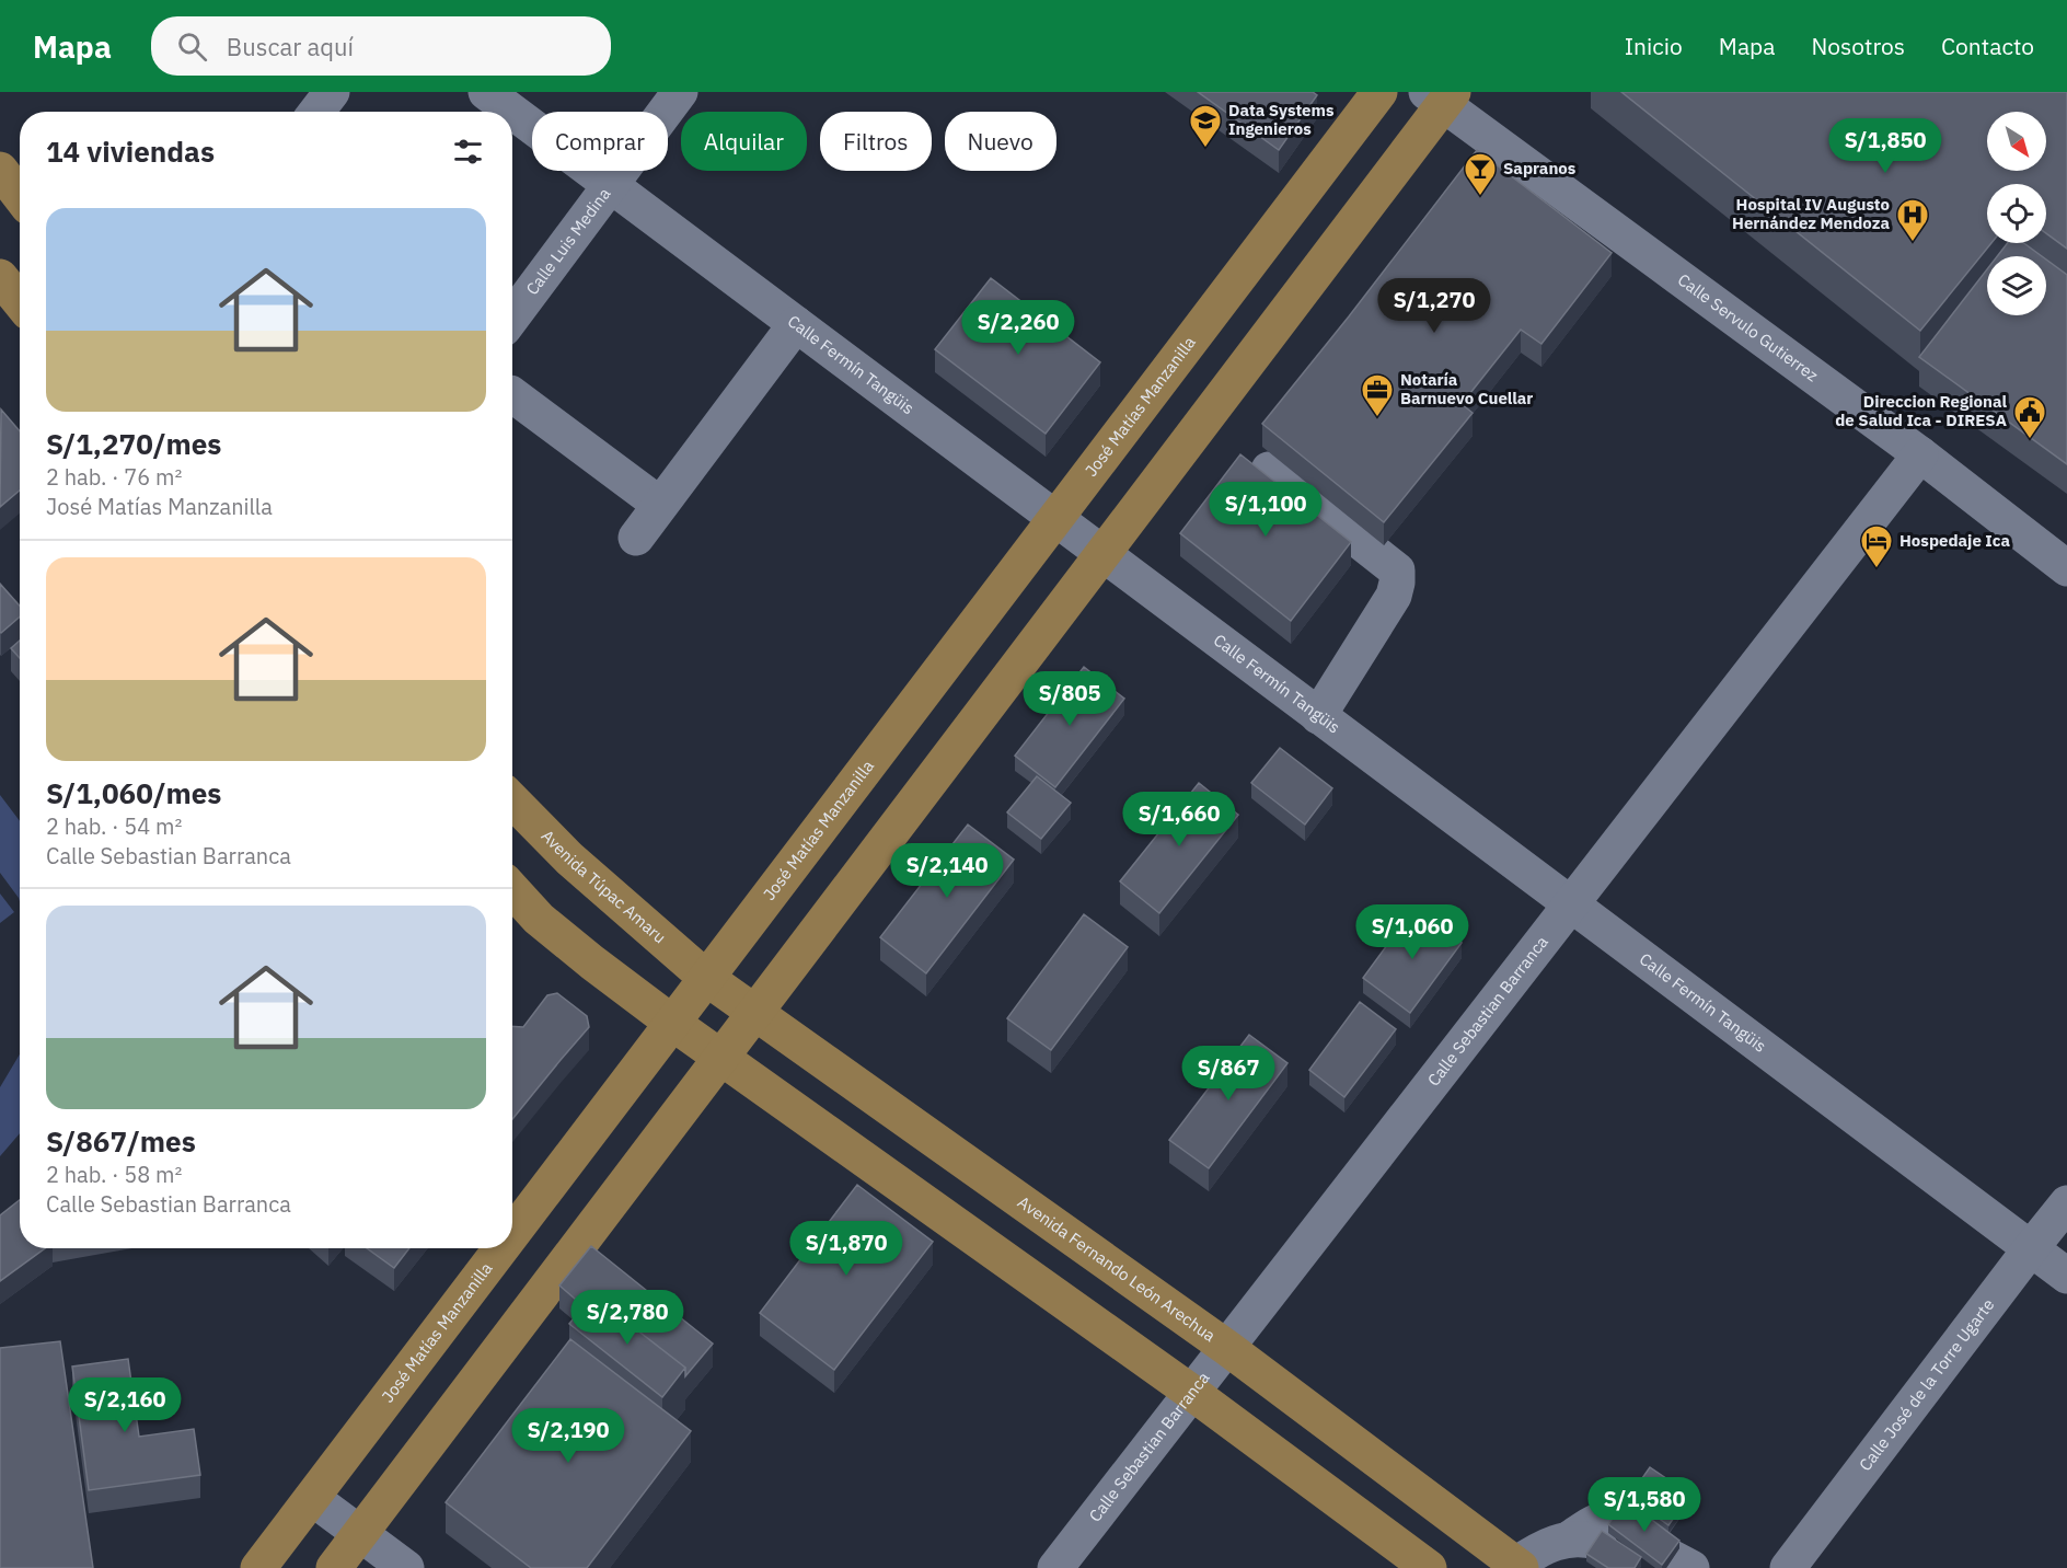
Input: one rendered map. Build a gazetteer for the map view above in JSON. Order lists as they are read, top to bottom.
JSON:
{
  "streets": {
    "main road": ["José Matías Manzanilla", "Avenida Túpac Amaru", "Avenida Fernando León Arechua"],
    "street": [
      "Calle Luis Medina",
      "Calle Servulo Gutierrez",
      "Calle Fermín Tangüis",
      "Calle Sebastian Barranca",
      "Calle José de la Torre Ugarte"
    ]
  },
  "crossings": [
    ["Calle Luis Medina", "Calle Fermín Tangüis"],
    ["Calle Servulo Gutierrez", "Calle Sebastian Barranca"],
    ["Calle Fermín Tangüis", "José Matías Manzanilla"],
    ["Calle Fermín Tangüis", "Calle Sebastian Barranca"],
    ["Calle Fermín Tangüis", "Calle José de la Torre Ugarte"],
    ["José Matías Manzanilla", "Avenida Túpac Amaru"],
    ["José Matías Manzanilla", "Avenida Fernando León Arechua"],
    ["Avenida Túpac Amaru", "Avenida Fernando León Arechua"],
    ["Calle Sebastian Barranca", "Avenida Fernando León Arechua"]
  ],
  "places": {
    "school or university": ["Data Systems Ingenieros"],
    "bar": ["Sapranos"],
    "hospital": ["Hospital IV Augusto Hernández Mendoza"],
    "office": ["Notaría Barnuevo Cuellar"],
    "public building": ["Direccion Regional de Salud Ica - DIRESA"],
    "hotel": ["Hospedaje Ica"]
  },
  "north": "bottom right",
  "page": {
    "header": "Mapa",
    "search": "Buscar aquí",
    "nav": [
      "Inicio",
      "Mapa",
      "Nosotros",
      "Contacto"
    ],
    "chip": [
      "Comprar",
      "Alquilar",
      "Filtros",
      "Nuevo"
    ],
    "heading": "14 viviendas",
    "price": [
      "S/1,850",
      "S/1,270",
      "S/2,260",
      "S/1,100",
      "S/805",
      "S/1,660",
      "S/2,140",
      "S/1,060",
      "S/867",
      "S/1,870",
      "S/2,780",
      "S/2,160",
      "S/2,190",
      "S/1,580"
    ],
    "list": [
      {
        "name": "S/1,270/mes",
        "note": "2 hab. · 76 m² · José Matías Manzanilla"
      },
      {
        "name": "S/1,060/mes",
        "note": "2 hab. · 54 m² · Calle Sebastian Barranca"
      },
      {
        "name": "S/867/mes",
        "note": "2 hab. · 58 m² · Calle Sebastian Barranca"
      }
    ]
  }
}
